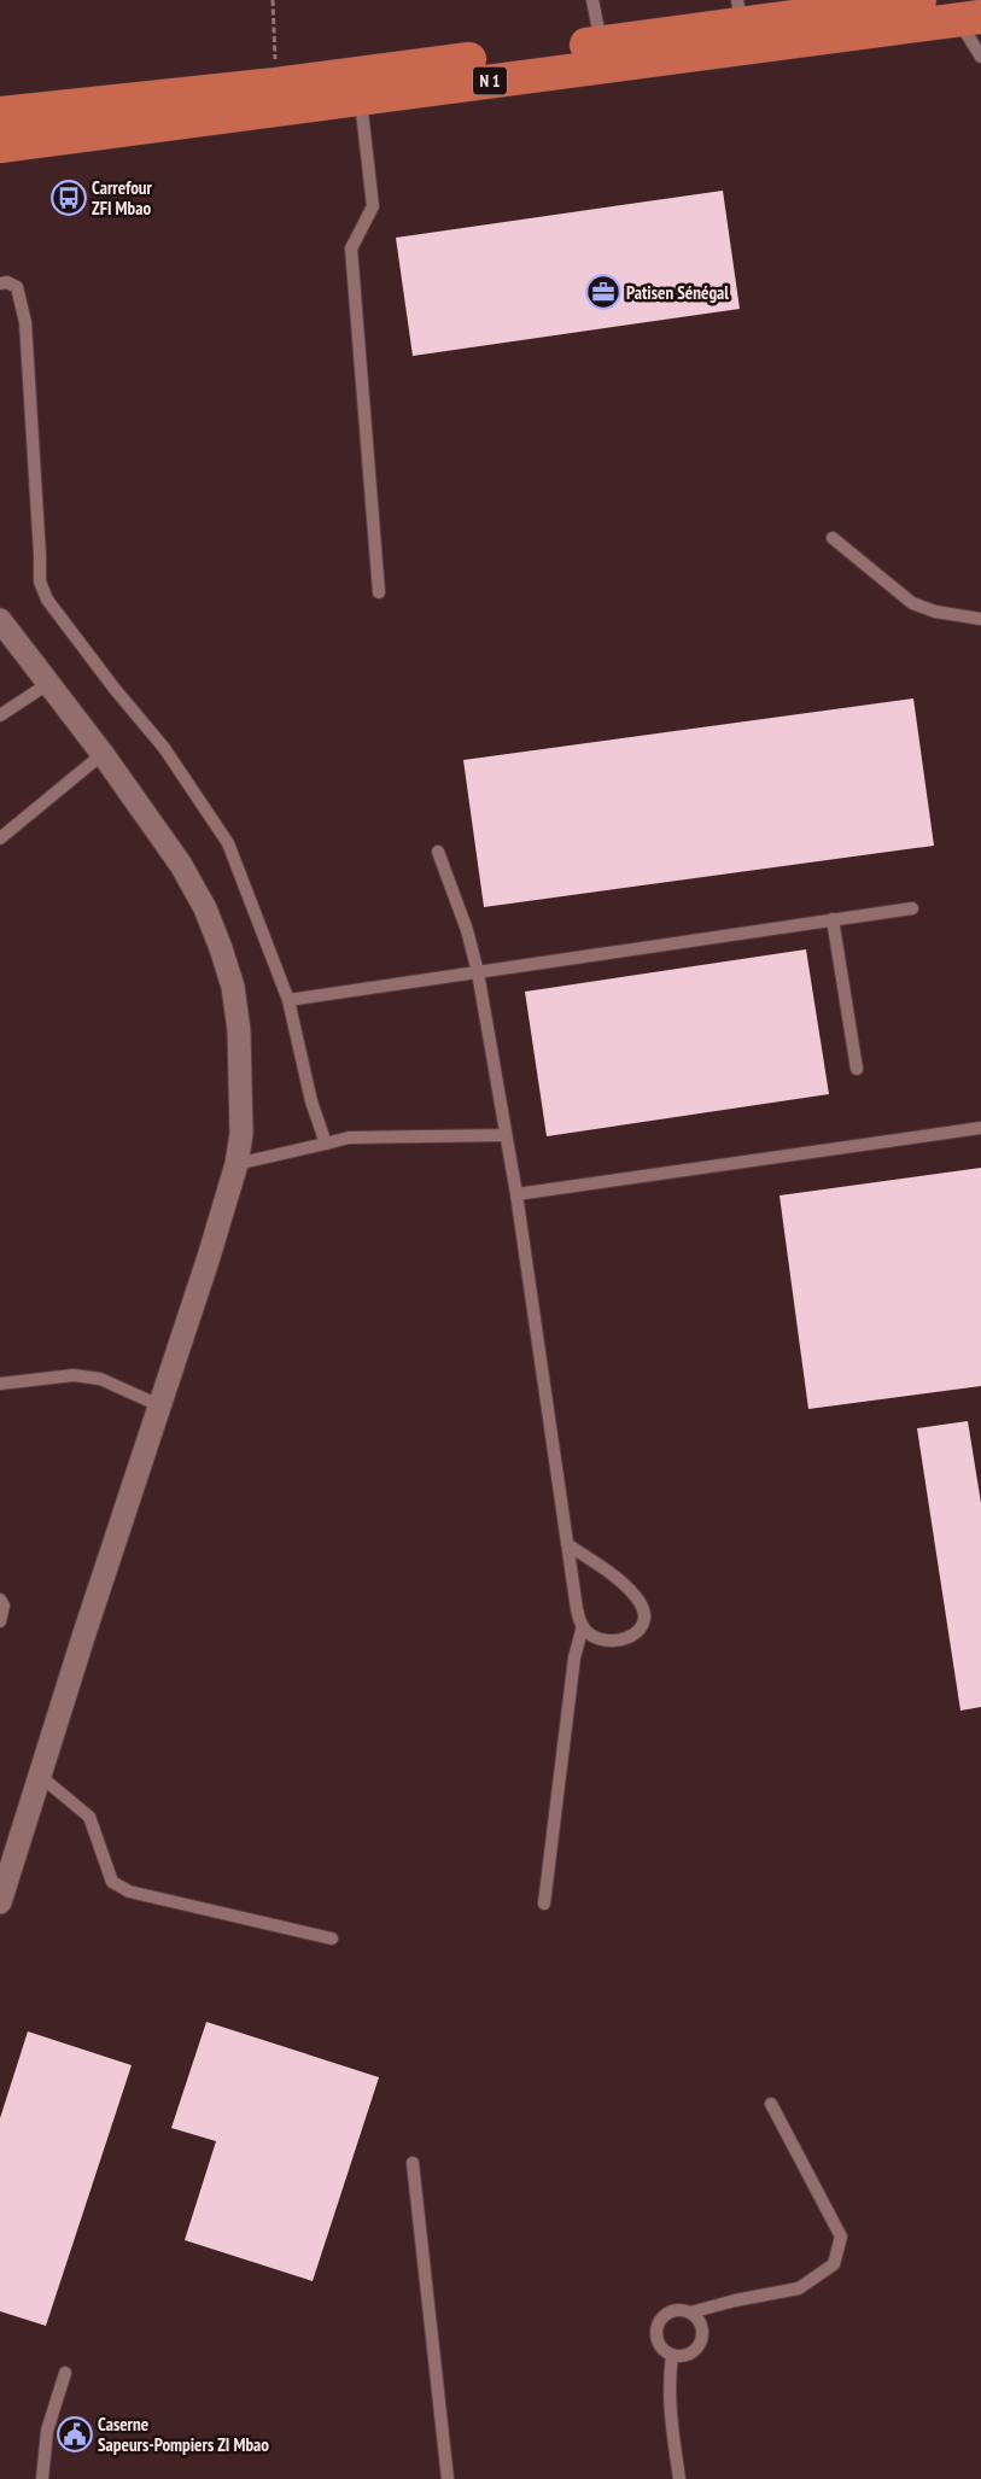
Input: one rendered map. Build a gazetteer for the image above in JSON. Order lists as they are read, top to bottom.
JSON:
{
  "streets": {
    "highway": ["N 1"]
  },
  "places": {
    "bus stop": ["Carrefour ZFI Mbao"],
    "office": ["Patisen Sénégal"],
    "public building": ["Caserne Sapeurs-Pompiers ZI Mbao"]
  }
}
